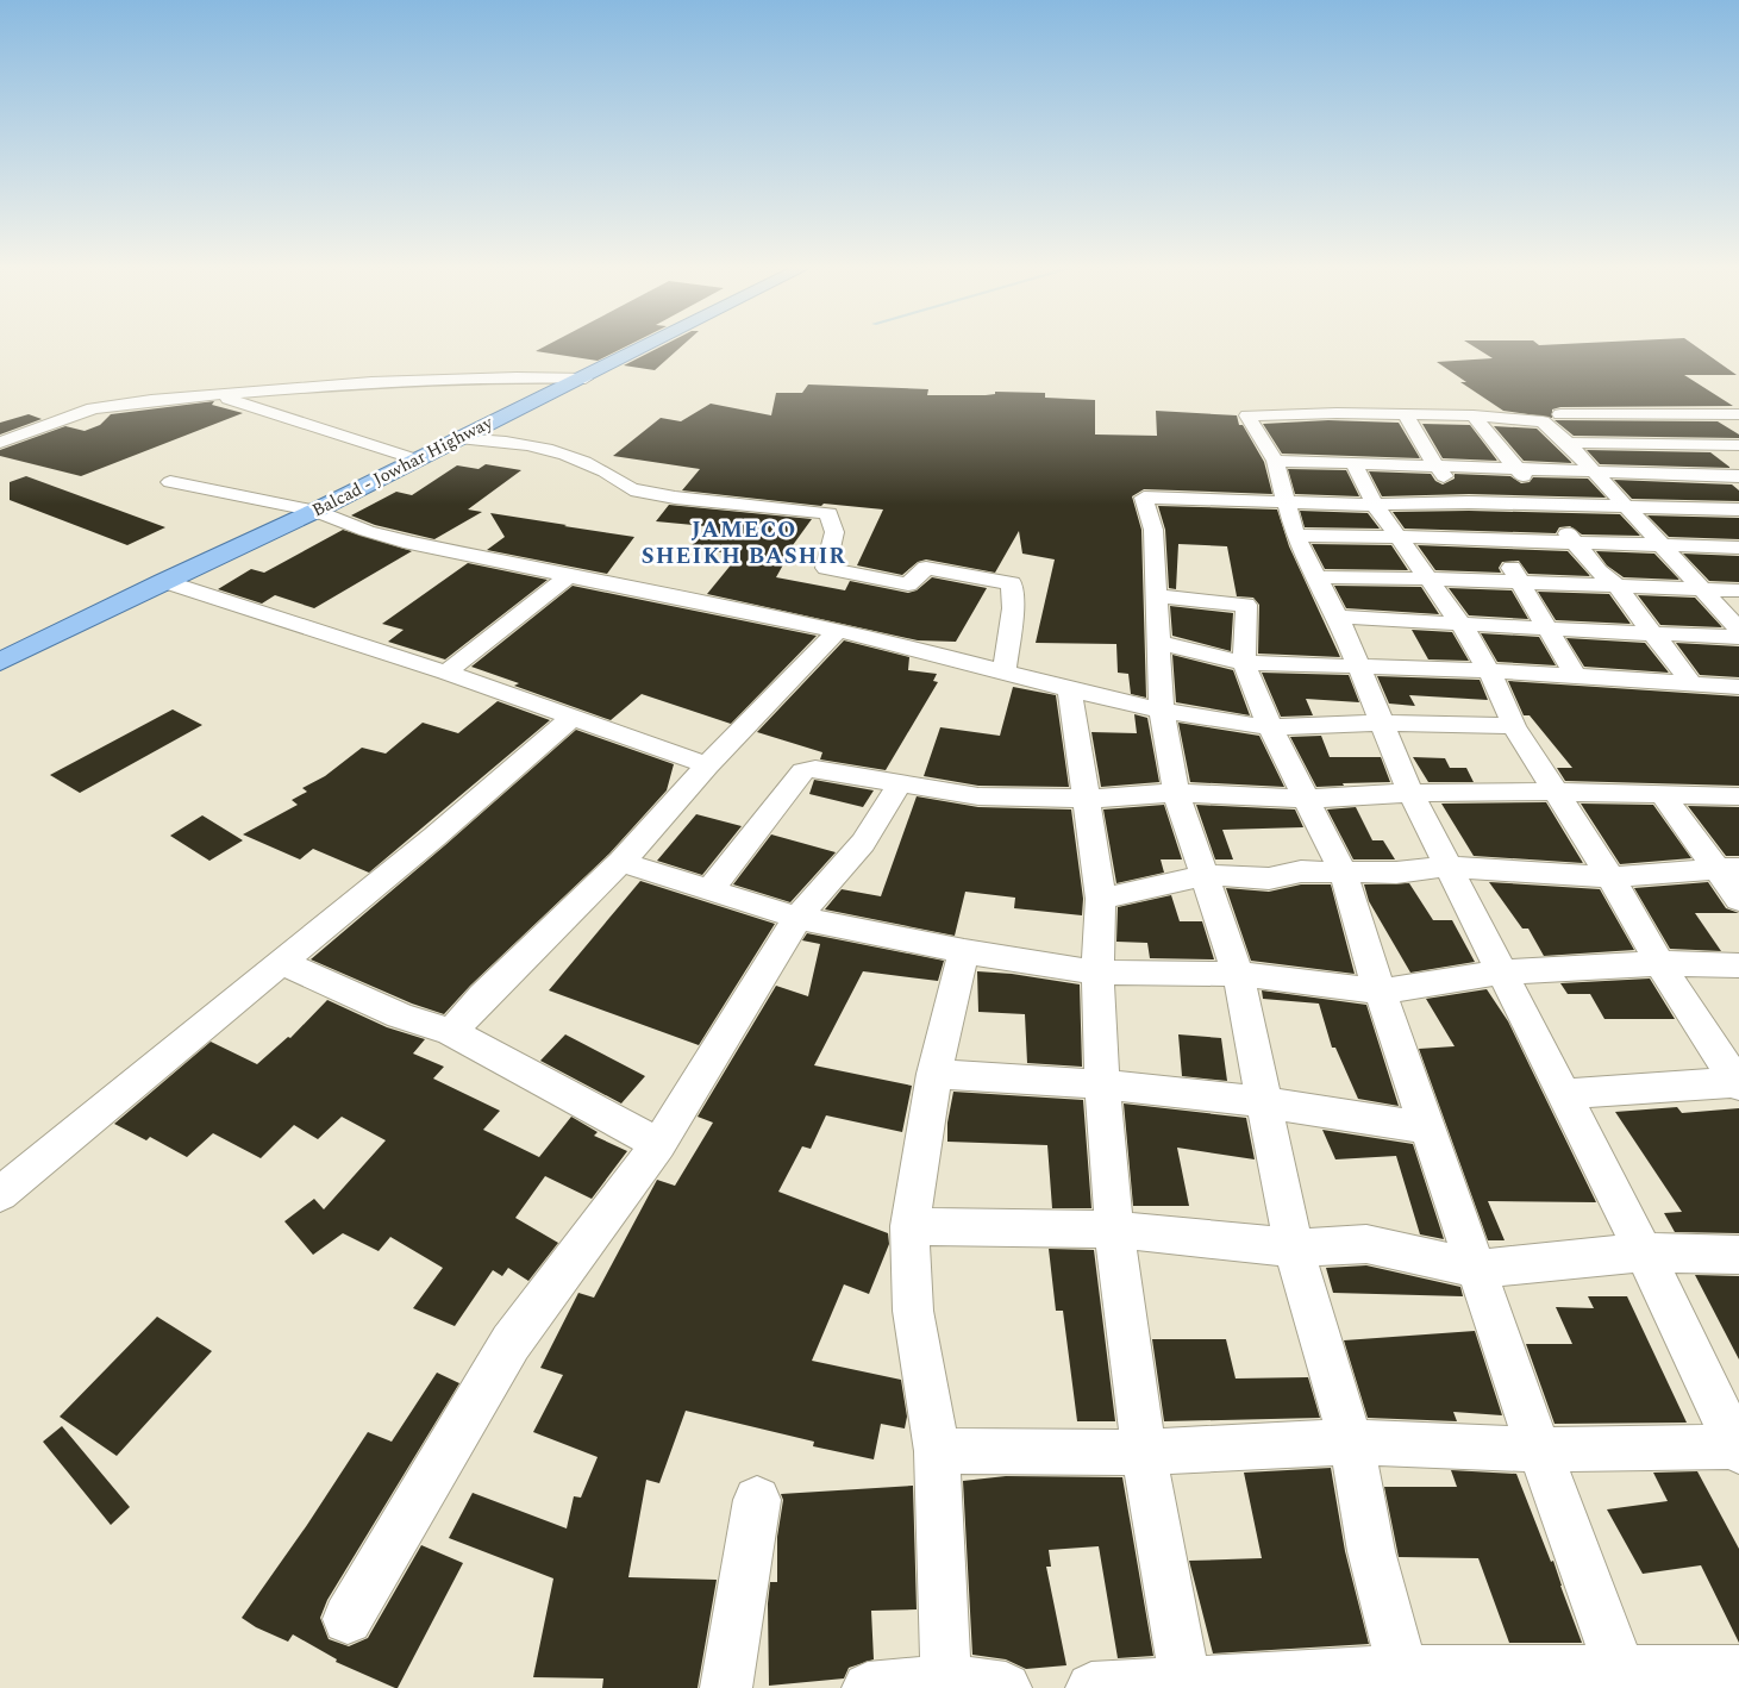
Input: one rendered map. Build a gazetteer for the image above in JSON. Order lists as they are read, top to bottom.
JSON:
{
  "streets": {
    "main road": ["Balcad - Jowhar Highway"]
  },
  "districts": ["JAMECO SHEIKH BASHIR"]
}
